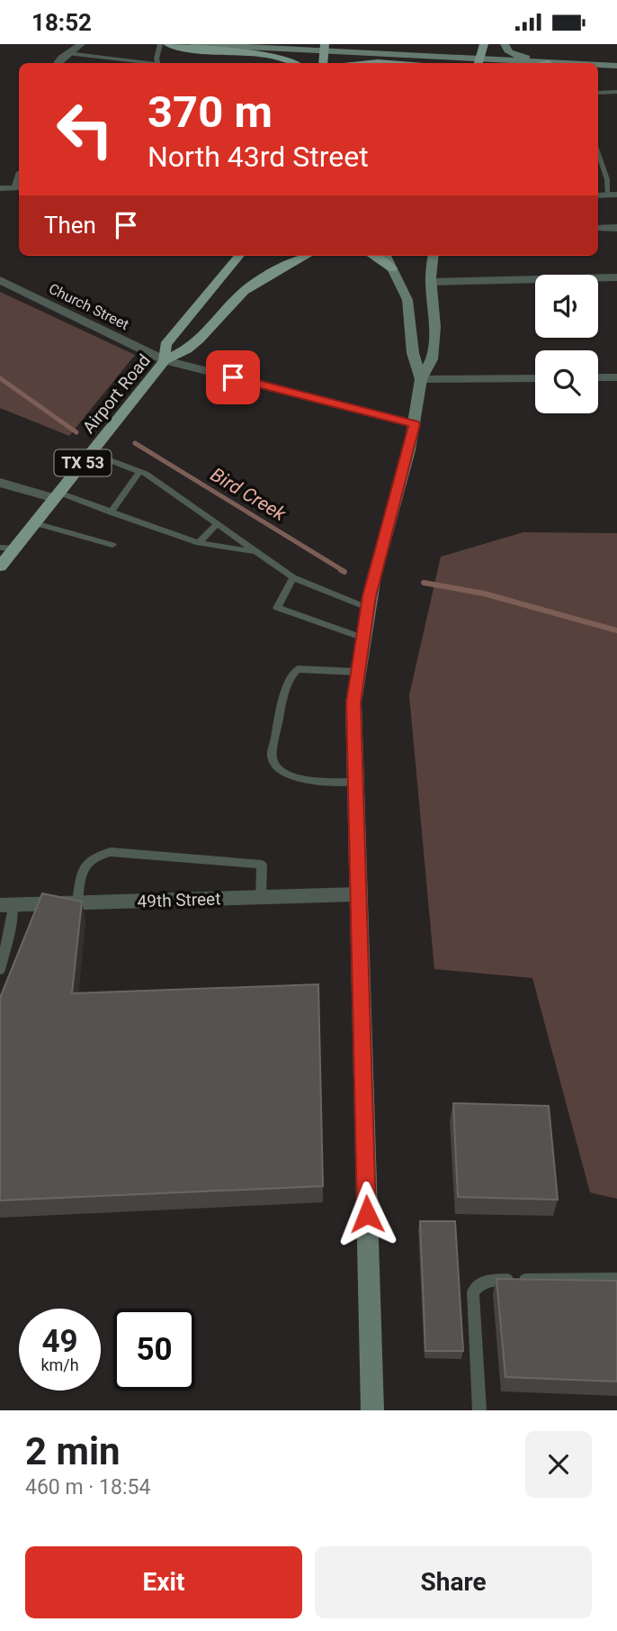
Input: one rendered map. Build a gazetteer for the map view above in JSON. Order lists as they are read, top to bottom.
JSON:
{
  "streets": {
    "main road": ["Airport Road", "TX 53"],
    "street": ["Church Street", "49th Street"]
  },
  "crossings": [
    ["Church Street", "Airport Road"]
  ],
  "water": ["Bird Creek"],
  "page": {
    "status": "18:52",
    "turn": ["370 m", "North 43rd Street"],
    "then": "Then",
    "speed": "49 km/h",
    "limit": "50",
    "heading": ["2 min", "460 m · 18:54"],
    "buttons": ["Exit", "Share"]
  }
}
